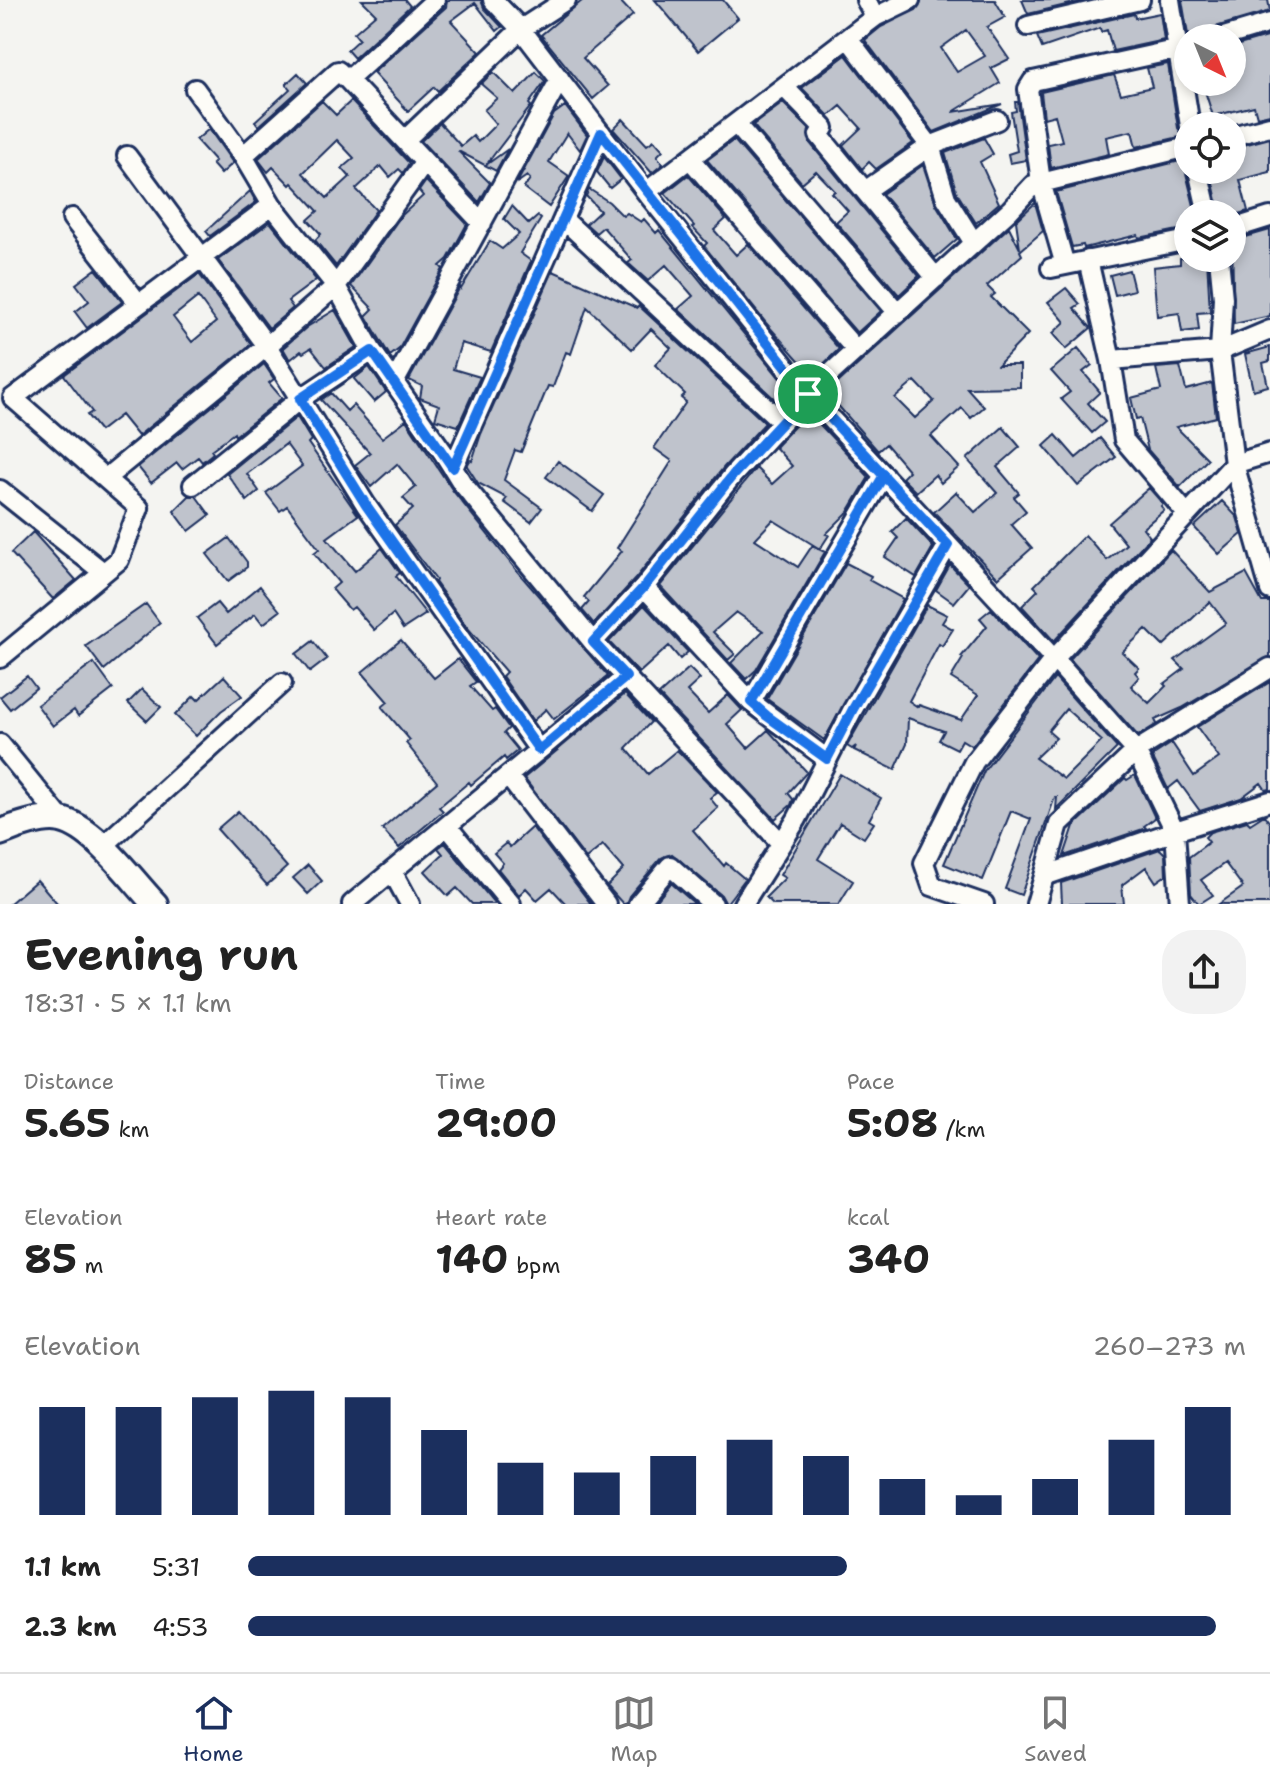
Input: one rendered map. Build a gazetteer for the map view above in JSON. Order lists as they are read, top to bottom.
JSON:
{
  "north": "bottom right",
  "page": {
    "heading": ["Evening run", "18:31 · 5 × 1.1 km"],
    "stats": [
      ["Distance", "5.65 km"],
      ["Time", "29:00"],
      ["Pace", "5:08 /km"],
      ["Elevation", "85 m"],
      ["Heart rate", "140 bpm"],
      ["kcal", "340"]
    ],
    "chart": ["Elevation", "260–273 m"],
    "list": [
      {
        "name": "1.1 km",
        "note": "5:31"
      },
      {
        "name": "2.3 km",
        "note": "4:53"
      }
    ],
    "tabs": ["Home", "Map", "Saved"]
  }
}
